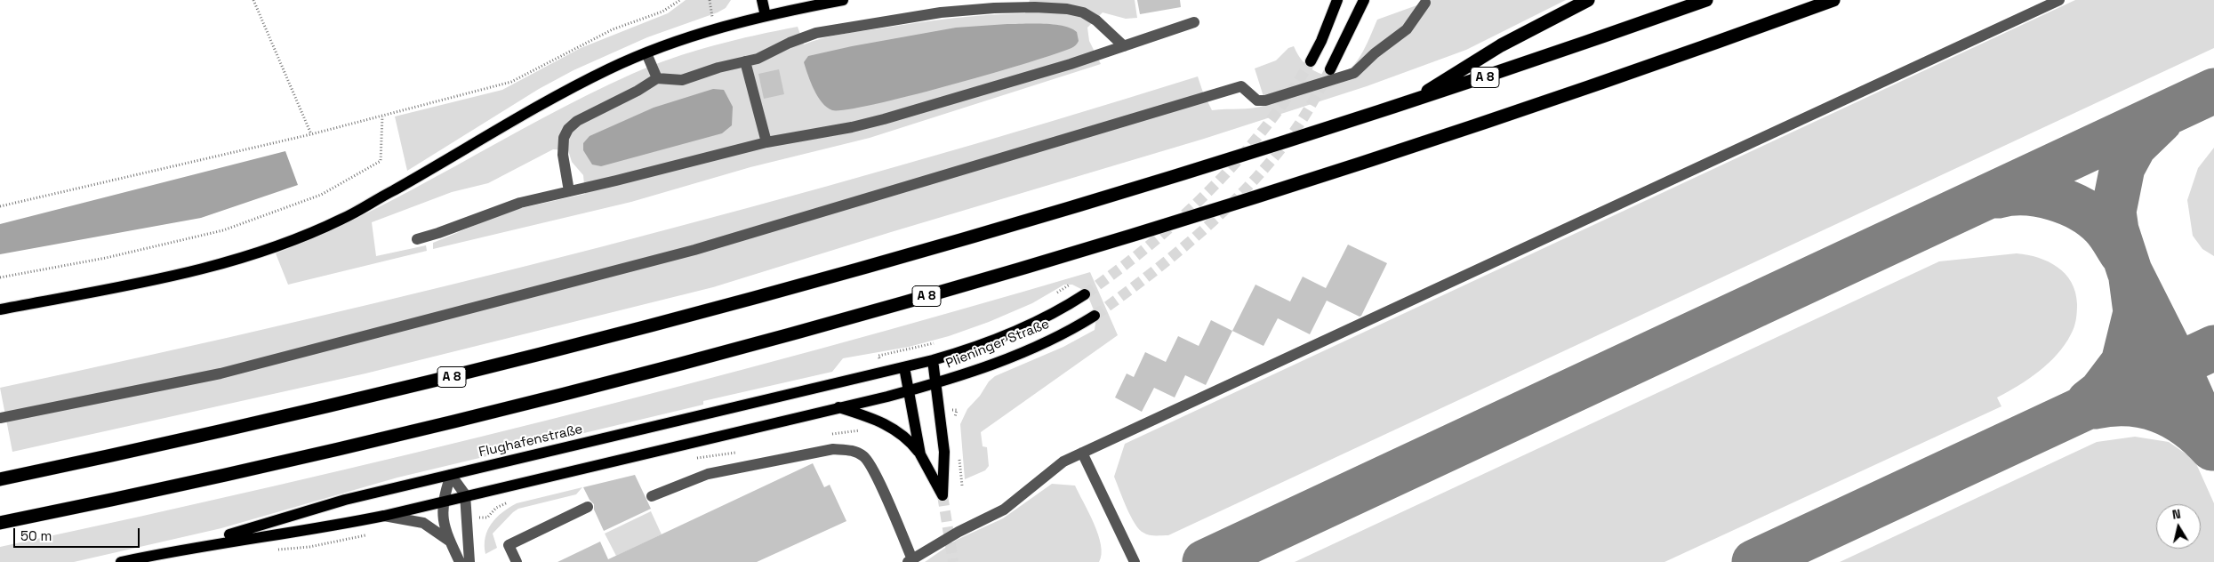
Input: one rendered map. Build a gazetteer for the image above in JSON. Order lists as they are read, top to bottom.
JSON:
{
  "streets": {
    "highway": ["A 8"],
    "main road": ["Plieninger Straße", "Flughafenstraße"]
  },
  "crossings": [
    ["Plieninger Straße", "Flughafenstraße"]
  ],
  "scale_bar": "50 m",
  "north": "top"
}
